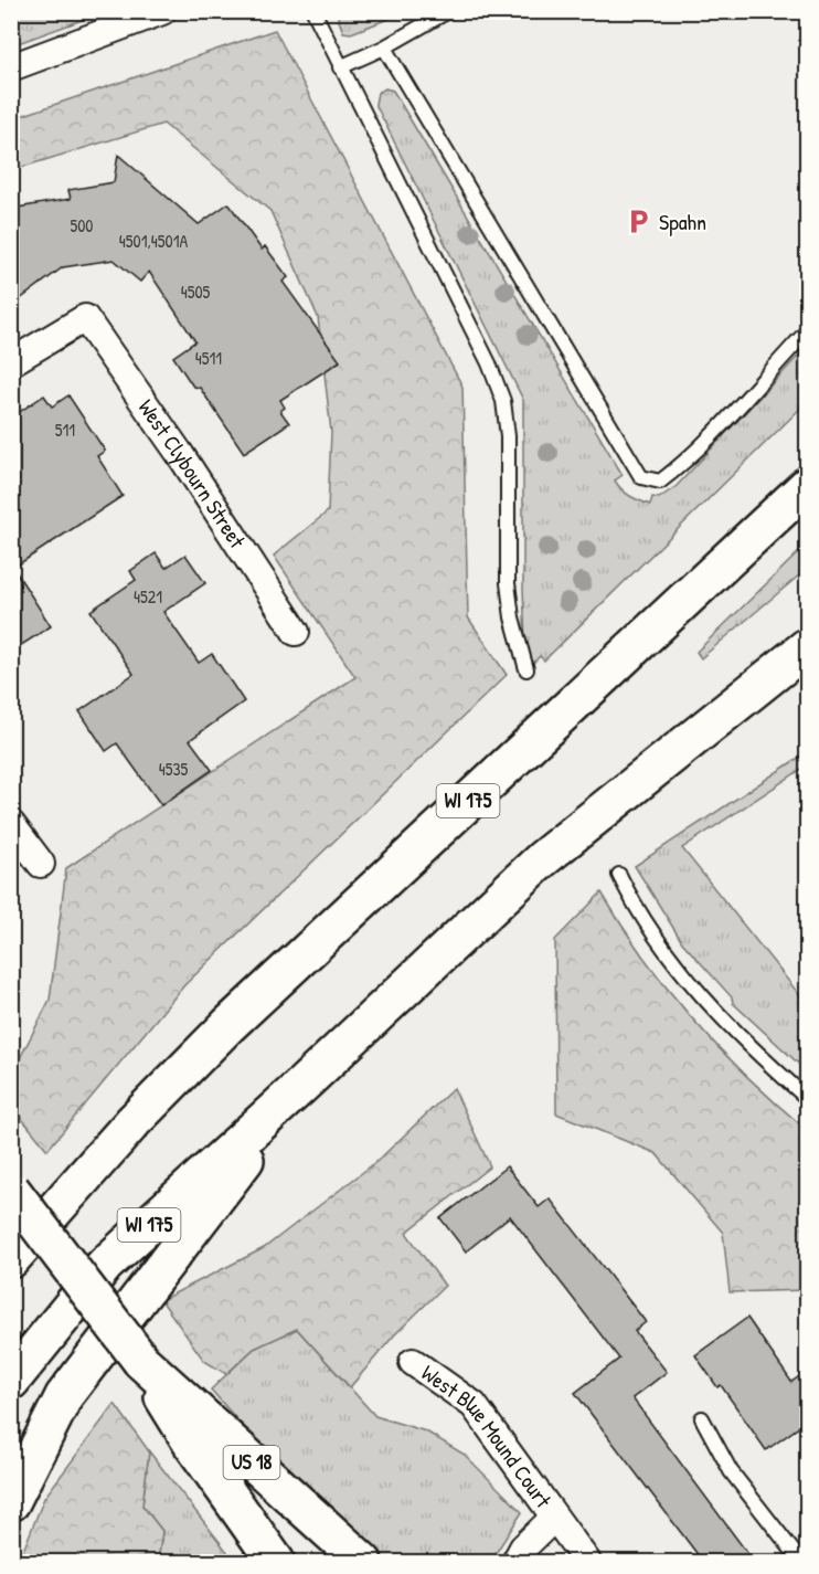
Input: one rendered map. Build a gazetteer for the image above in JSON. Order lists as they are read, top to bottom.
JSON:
{
  "streets": {
    "main road": ["WI 175", "US 18"],
    "street": ["West Clybourn Street", "West Blue Mound Court"]
  },
  "places": {
    "parking": ["Spahn"]
  },
  "house_numbers": [
    "500",
    "4501,4501A",
    "4505",
    "4511",
    "511",
    "4521",
    "4535"
  ]
}
